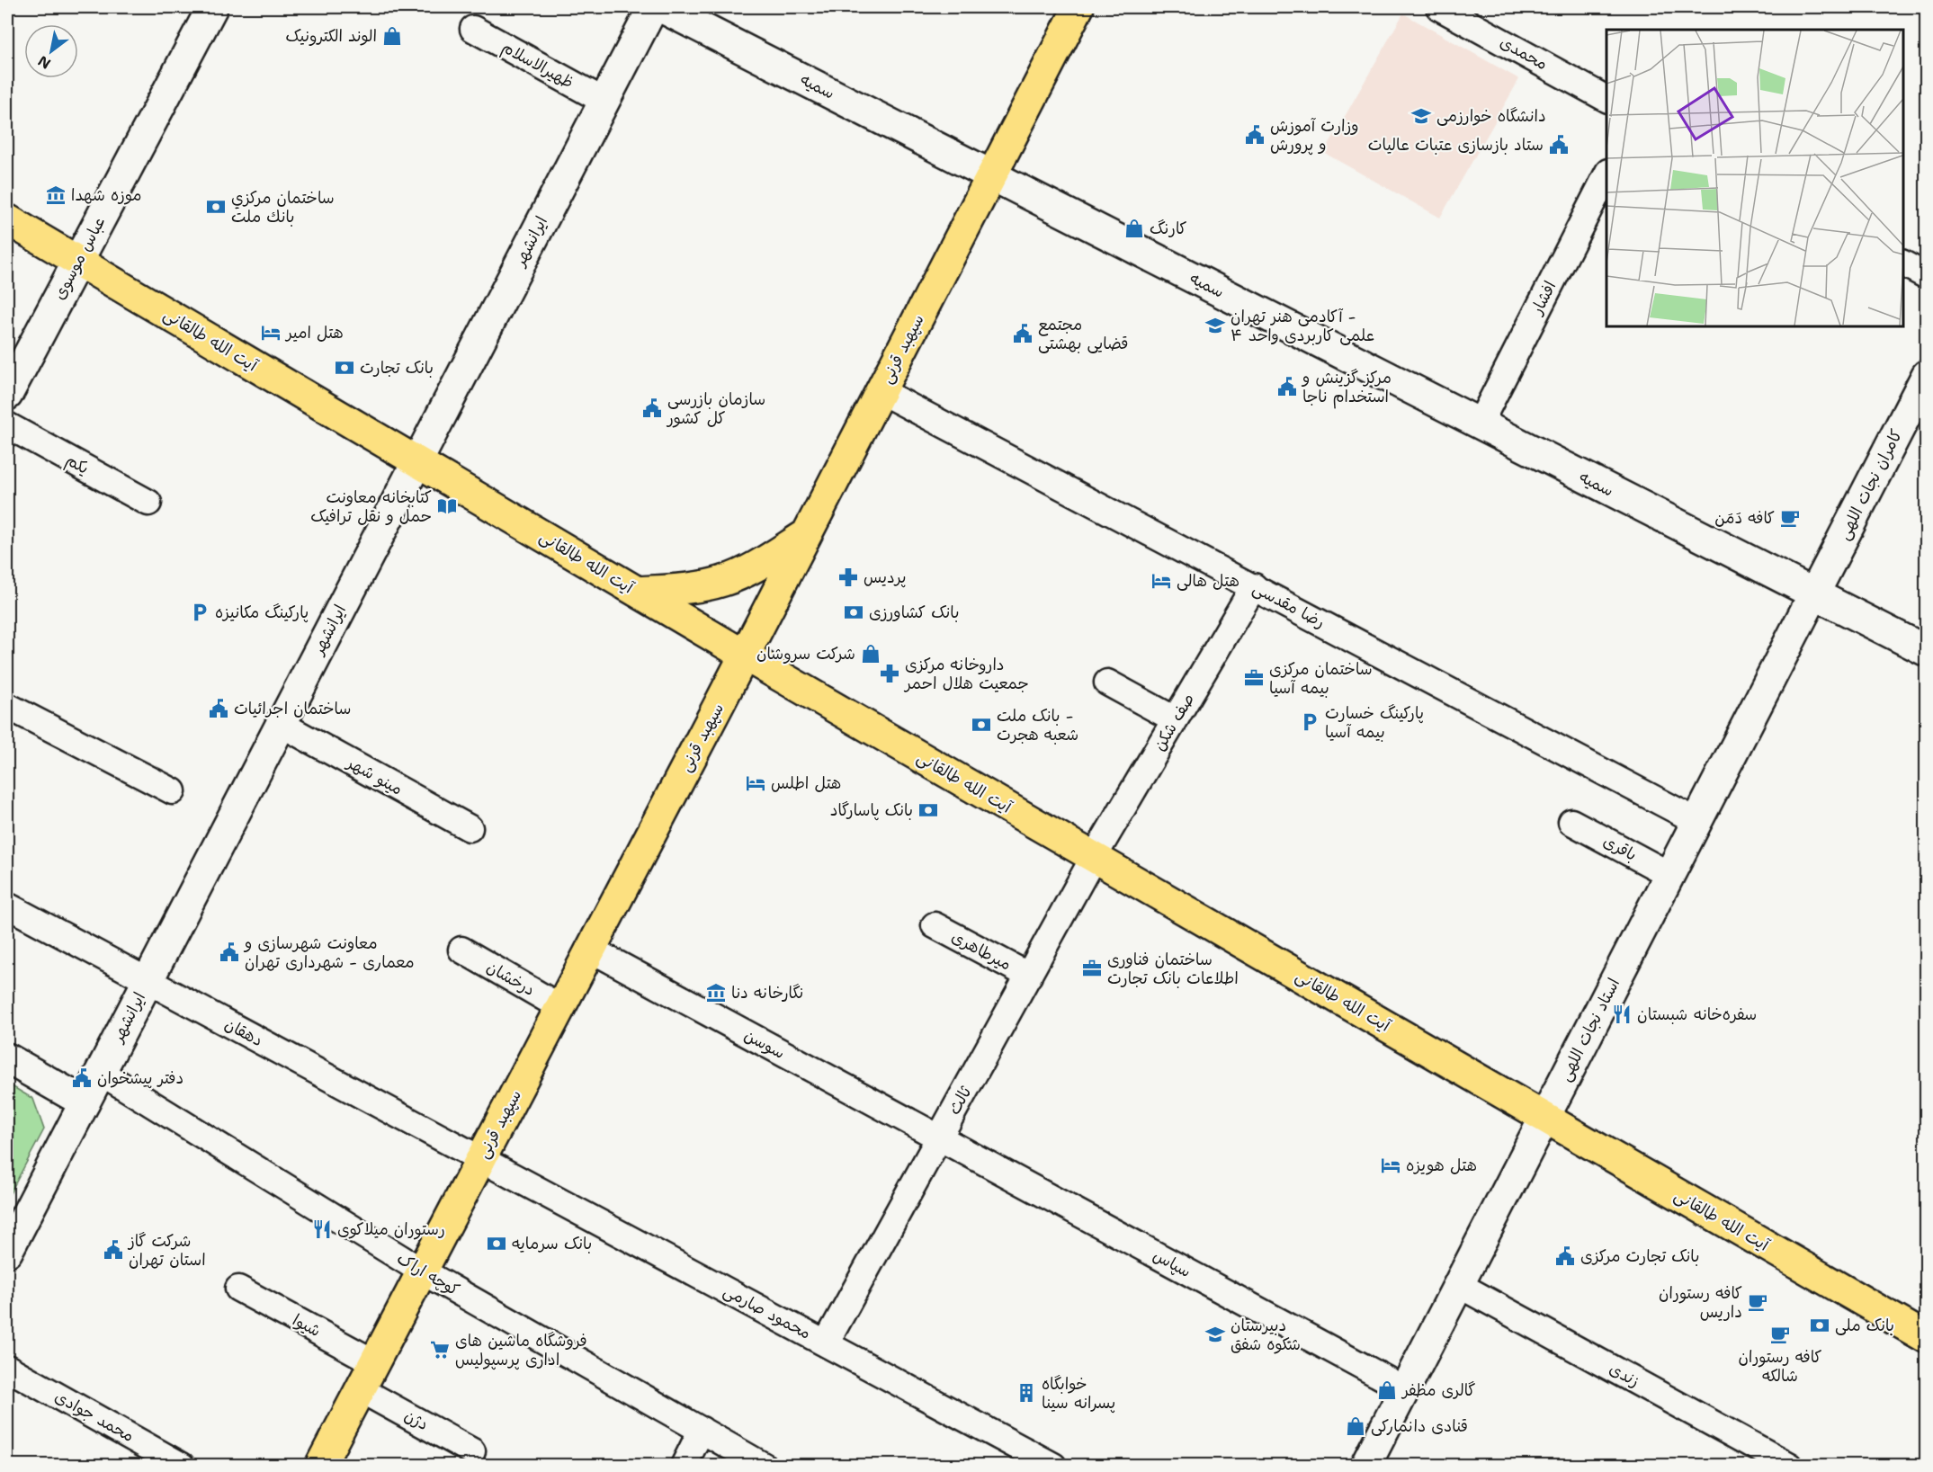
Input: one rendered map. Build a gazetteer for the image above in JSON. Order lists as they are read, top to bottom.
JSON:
{
  "streets": {
    "main road": [
      "سمیه",
      "ایرانشهر",
      "عباس موسوی",
      "آیت الله طالقانی",
      "سپهبد قرنی",
      "کامران نجات اللهی",
      "استاد نجات اللهی"
    ],
    "street": [
      "محمدی",
      "ظهیرالاسلام",
      "افشار",
      "یکم",
      "رضا مقدسی",
      "صف شکن",
      "مینو شهر",
      "باقری",
      "میرطاهری",
      "درخشان",
      "دهقان",
      "سوسن",
      "ثالث",
      "سپاس",
      "کوچه اراک",
      "محمود صارمی",
      "شیوا",
      "زندی",
      "محمد جوادی",
      "دژن"
    ]
  },
  "crossings": [
    ["ظهیرالاسلام", "ایرانشهر"],
    ["سمیه", "افشار"],
    ["سمیه", "سپهبد قرنی"],
    ["سمیه", "کامران نجات اللهی"],
    ["سمیه", "استاد نجات اللهی"],
    ["ایرانشهر", "آیت الله طالقانی"],
    ["ایرانشهر", "مینو شهر"],
    ["ایرانشهر", "دهقان"],
    ["ایرانشهر", "کوچه اراک"],
    ["عباس موسوی", "آیت الله طالقانی"],
    ["آیت الله طالقانی", "سپهبد قرنی"],
    ["آیت الله طالقانی", "صف شکن"],
    ["آیت الله طالقانی", "استاد نجات اللهی"],
    ["آیت الله طالقانی", "ثالث"],
    ["سپهبد قرنی", "رضا مقدسی"],
    ["سپهبد قرنی", "درخشان"],
    ["سپهبد قرنی", "دهقان"],
    ["سپهبد قرنی", "سوسن"],
    ["سپهبد قرنی", "کوچه اراک"],
    ["سپهبد قرنی", "محمود صارمی"],
    ["سپهبد قرنی", "شیوا"],
    ["سپهبد قرنی", "دژن"],
    ["کامران نجات اللهی", "استاد نجات اللهی"],
    ["رضا مقدسی", "صف شکن"],
    ["رضا مقدسی", "استاد نجات اللهی"],
    ["صف شکن", "ثالث"],
    ["باقری", "استاد نجات اللهی"],
    ["میرطاهری", "ثالث"],
    ["استاد نجات اللهی", "سپاس"],
    ["استاد نجات اللهی", "زندی"],
    ["دهقان", "محمود صارمی"],
    ["سوسن", "ثالث"],
    ["سوسن", "سپاس"],
    ["ثالث", "سپاس"],
    ["ثالث", "محمود صارمی"]
  ],
  "places": {
    "shop": [
      "الوند الکترونیک",
      "کارنگ",
      "شرکت سروشان",
      "گالری مظفر",
      "قنادی دانمارکی"
    ],
    "school or university": ["دانشگاه خوارزمی", "آکادمی هنر تهران - علمی کاربردی واحد ۴", "دبیرستان شکوه شفق"],
    "public building": [
      "وزارت آموزش و پرورش",
      "ستاد بازسازی عتبات عالیات",
      "مجتمع قضایی بهشتی",
      "مرکز گزینش و استخدام ناجا",
      "سازمان بازرسی کل کشور",
      "ساختمان اجرائیات",
      "معاونت شهرسازی و معماری - شهرداری تهران",
      "دفتر پیشخوان",
      "شرکت گاز استان تهران",
      "بانک تجارت مرکزی"
    ],
    "museum": ["موزه شهدا", "نگارخانه دنا"],
    "bank": [
      "ساختمان مركزي بانك ملت",
      "بانک تجارت",
      "بانک کشاورزی",
      "بانک ملت - شعبه هجرت",
      "بانک پاسارگاد",
      "بانک سرمایه",
      "بانک ملی"
    ],
    "hotel": [
      "هتل امیر",
      "هتل هالی",
      "هتل اطلس",
      "هتل هویزه"
    ],
    "library": ["کتابخانه معاونت حمل و نقل ترافیک"],
    "cafe": ["کافه دَمَن", "کافه رستوران داریس", "کافه رستوران شالکه"],
    "pharmacy": ["پردیس", "داروخانه مرکزی جمعیت هلال احمر"],
    "parking": ["پارکینگ مکانیزه", "پارکینگ خسارت بیمه آسیا"],
    "office": ["ساختمان مرکزی بیمه آسیا", "ساختمان فناوری اطلاعات بانک تجارت"],
    "restaurant": ["سفره‌خانه شبستان", "رستوران میلاکوی"],
    "supermarket": ["فروشگاه ماشین های اداری پرسپولیس"],
    "building": ["خوابگاه پسرانه سینا"]
  },
  "north": "bottom left"
}
